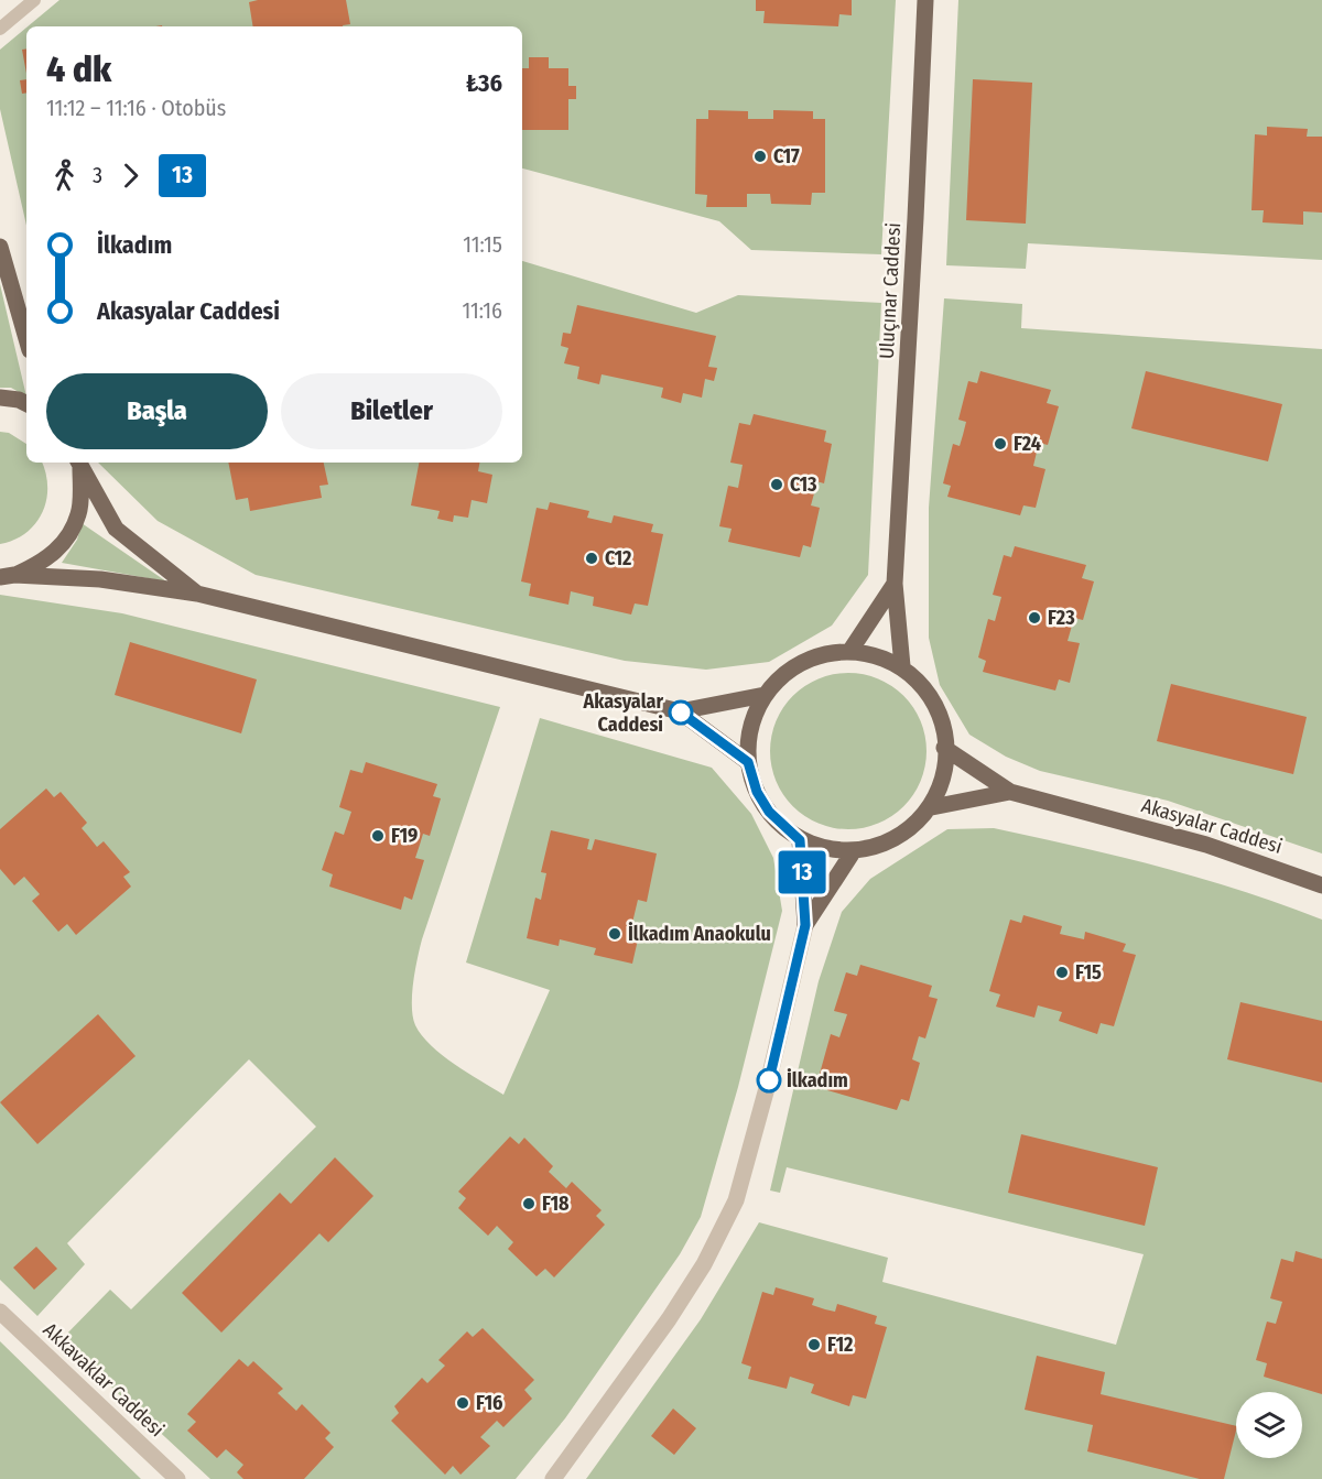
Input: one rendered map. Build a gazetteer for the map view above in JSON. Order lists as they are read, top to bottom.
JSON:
{
  "streets": {
    "main road": ["Uluçınar Caddesi", "Akasyalar Caddesi"],
    "street": ["Akkavaklar Caddesi"]
  },
  "places": [
    "C17",
    "F24",
    "C13",
    "C12",
    "F23",
    "Akasyalar Caddesi",
    "F19",
    "İlkadım Anaokulu",
    "F15",
    "İlkadım",
    "F18",
    "F12",
    "F16"
  ],
  "lines": ["bus line 13"],
  "page": {
    "on_map": "13",
    "heading": ["4 dk", "11:12 – 11:16 · Otobüs", "₺36"],
    "legs": ["3", "13"],
    "list": [
      {
        "name": "İlkadım",
        "value": "11:15"
      },
      {
        "name": "Akasyalar Caddesi",
        "value": "11:16"
      }
    ],
    "buttons": ["Başla", "Biletler"]
  }
}
